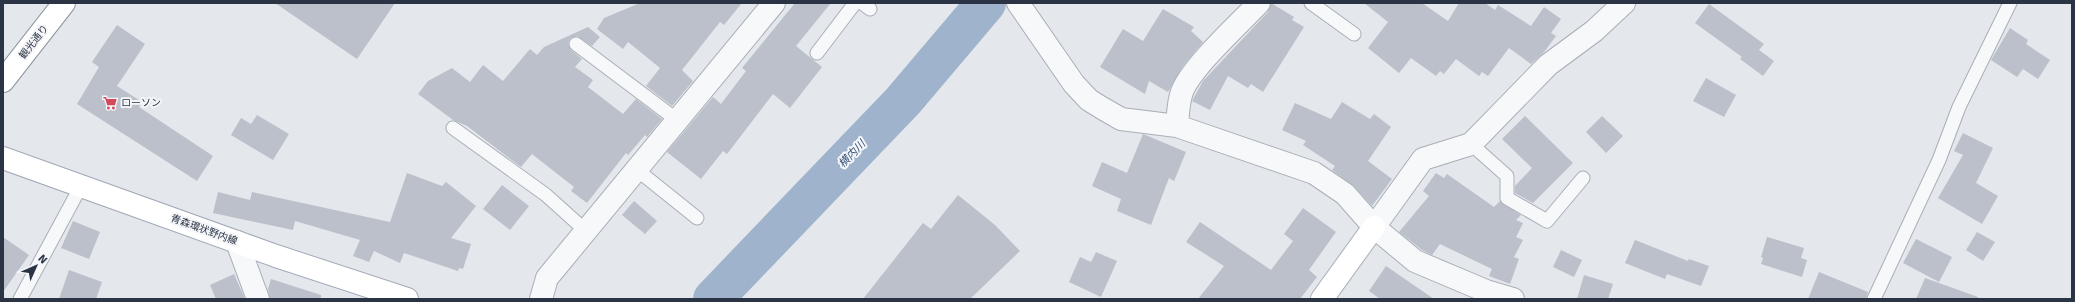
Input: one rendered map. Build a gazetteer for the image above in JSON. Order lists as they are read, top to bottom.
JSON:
{
  "streets": {
    "main road": ["観光通り", "青森環状野内線"]
  },
  "water": ["横内川"],
  "places": {
    "supermarket": ["ローソン"]
  },
  "north": "top right"
}
